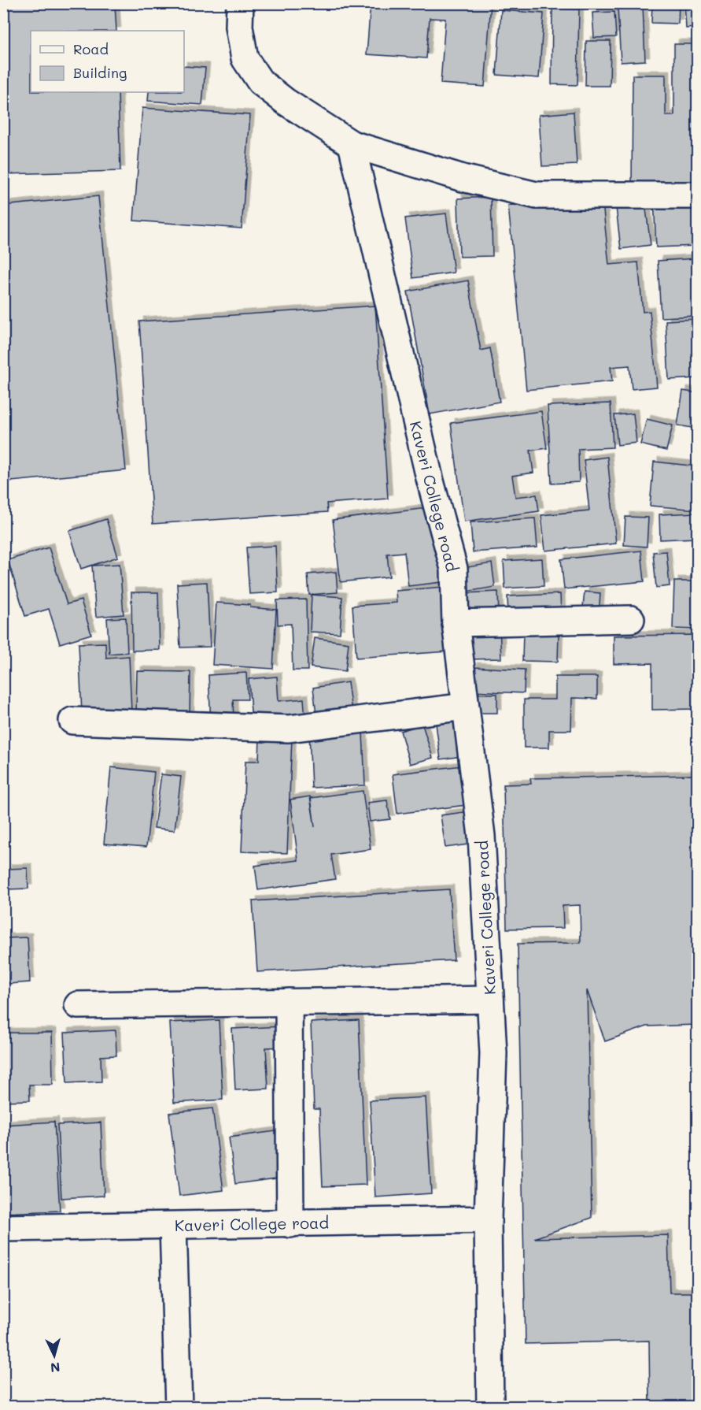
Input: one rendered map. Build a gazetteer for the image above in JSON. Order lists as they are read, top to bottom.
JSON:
{
  "streets": {
    "street": ["Kaveri College road"]
  },
  "legend": ["Road", "Building"],
  "north": "bottom"
}
